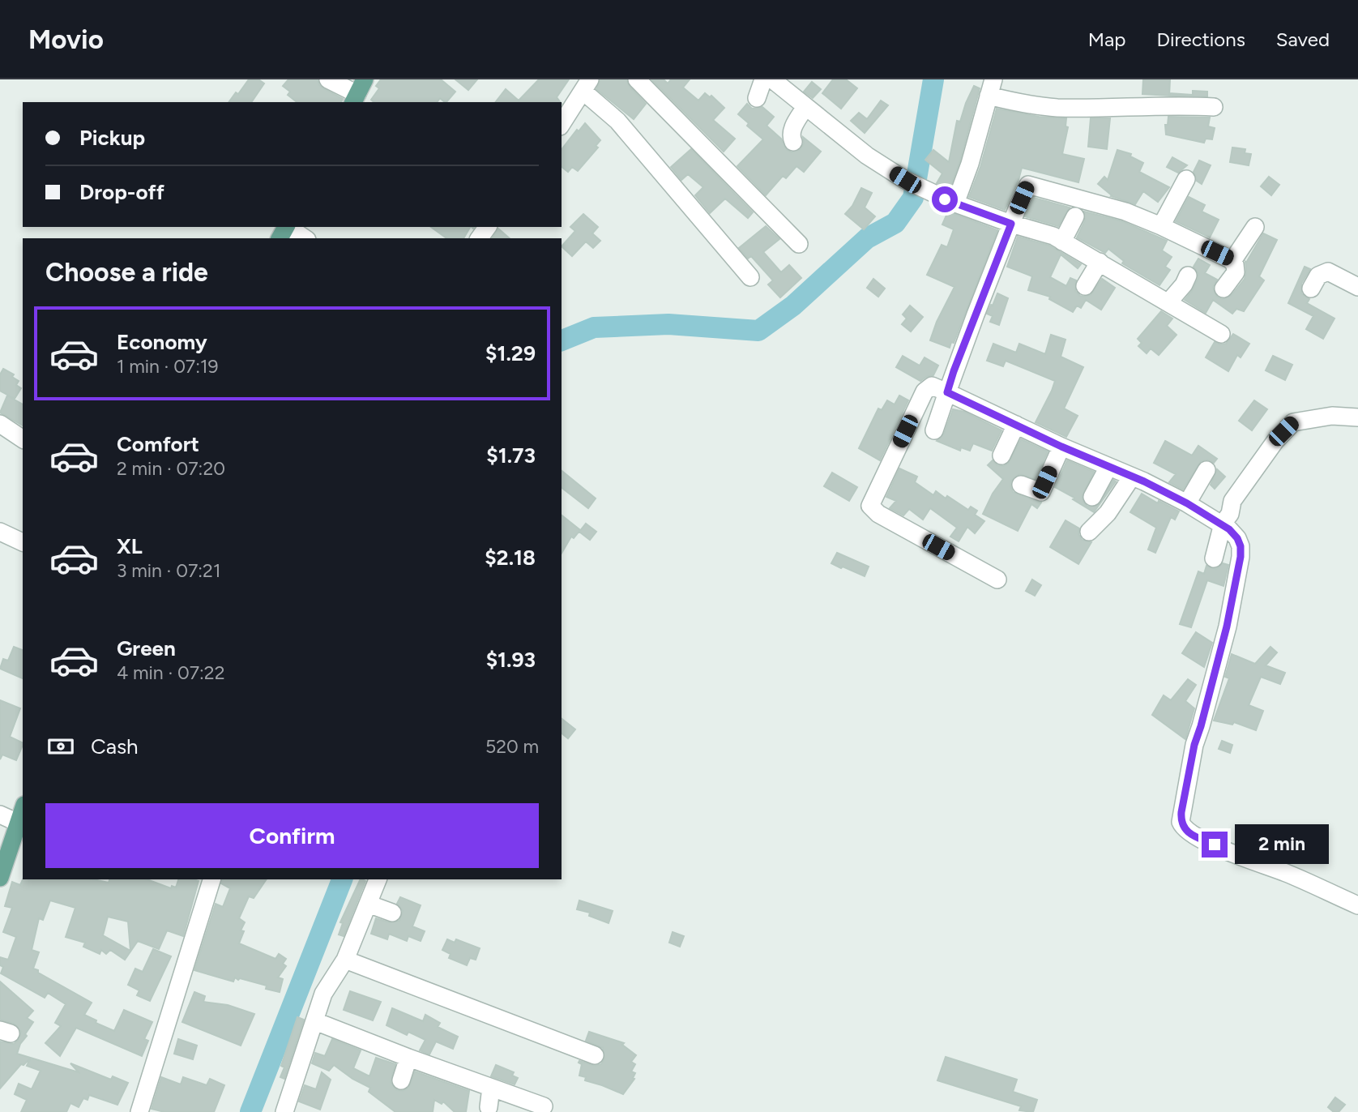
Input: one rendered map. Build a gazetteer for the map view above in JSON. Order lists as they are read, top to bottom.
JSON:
{
  "page": {
    "header": "Movio",
    "nav": ["Map", "Directions", "Saved"],
    "banner": ["Pickup", "Drop-off"],
    "heading": "Choose a ride",
    "list": [
      {
        "name": "Economy",
        "note": "1 min · 07:19",
        "value": "$1.29"
      },
      {
        "name": "Comfort",
        "note": "2 min · 07:20",
        "value": "$1.73"
      },
      {
        "name": "XL",
        "note": "3 min · 07:21",
        "value": "$2.18"
      },
      {
        "name": "Green",
        "note": "4 min · 07:22",
        "value": "$1.93"
      }
    ],
    "pay": ["Cash", "520 m"],
    "buttons": "Confirm",
    "bubble": "2 min"
  }
}
